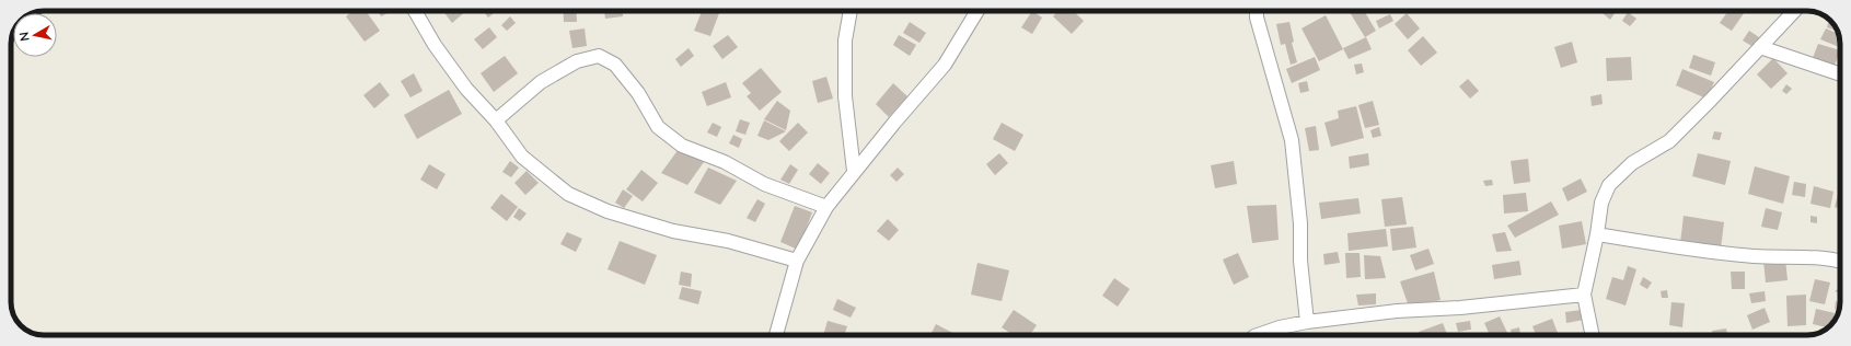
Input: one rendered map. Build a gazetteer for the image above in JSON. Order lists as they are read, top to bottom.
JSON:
{
  "north": "left"
}
